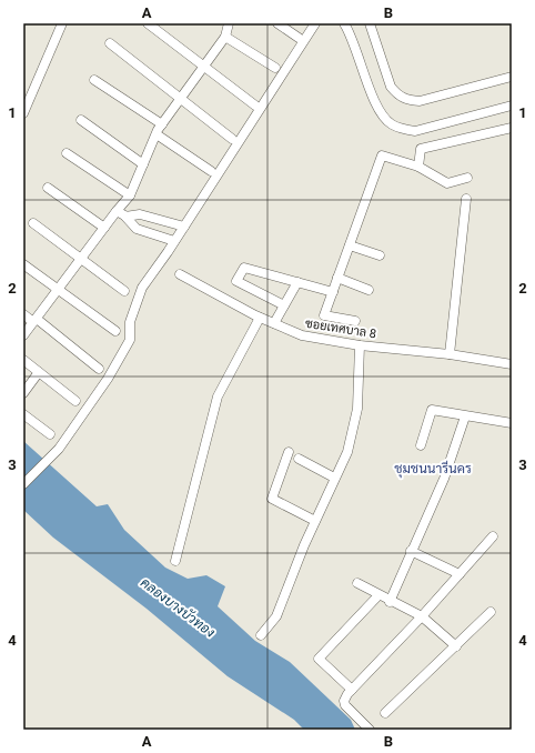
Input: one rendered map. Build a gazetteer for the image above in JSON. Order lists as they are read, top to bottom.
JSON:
{
  "streets": {
    "street": ["ซอยเทศบาล 8"]
  },
  "districts": ["ชุมชนนารีนคร"],
  "water": ["คลองบางบัวทอง"],
  "grid": {
    "columns": ["A", "B"],
    "rows": [
      "1",
      "2",
      "3",
      "4"
    ]
  }
}
